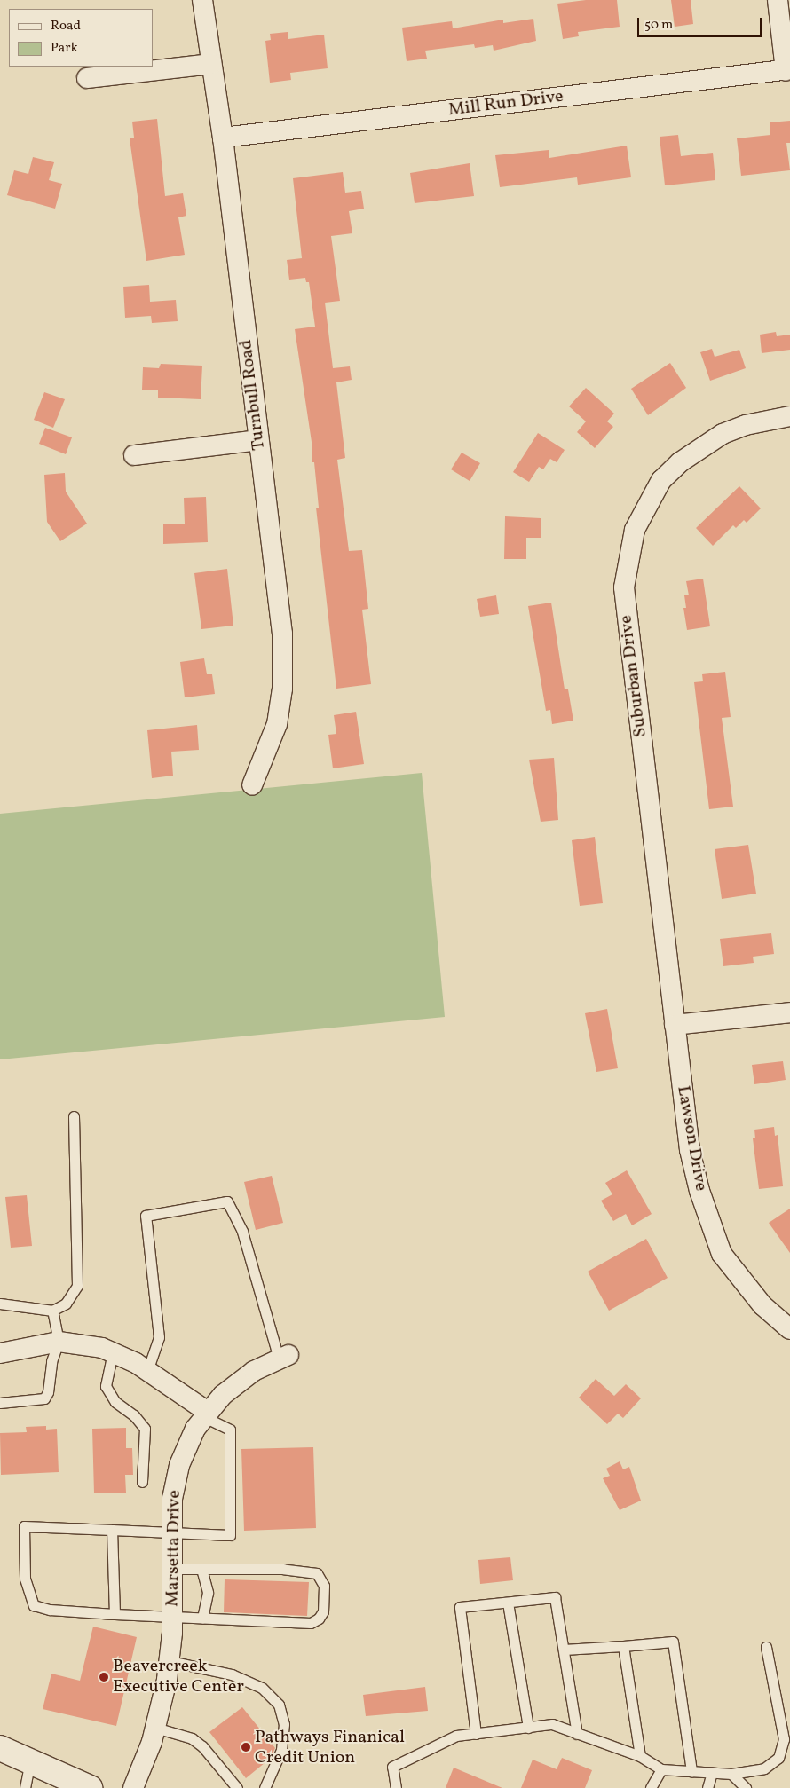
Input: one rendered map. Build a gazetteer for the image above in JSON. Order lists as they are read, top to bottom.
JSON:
{
  "streets": {
    "street": [
      "Mill Run Drive",
      "Turnbull Road",
      "Suburban Drive",
      "Lawson Drive",
      "Marsetta Drive"
    ]
  },
  "crossings": [
    ["Mill Run Drive", "Turnbull Road"],
    ["Suburban Drive", "Lawson Drive"]
  ],
  "places": ["Beavercreek Executive Center", "Pathways Finanical Credit Union"],
  "legend": ["Road", "Park"],
  "scale_bar": "50 m"
}
